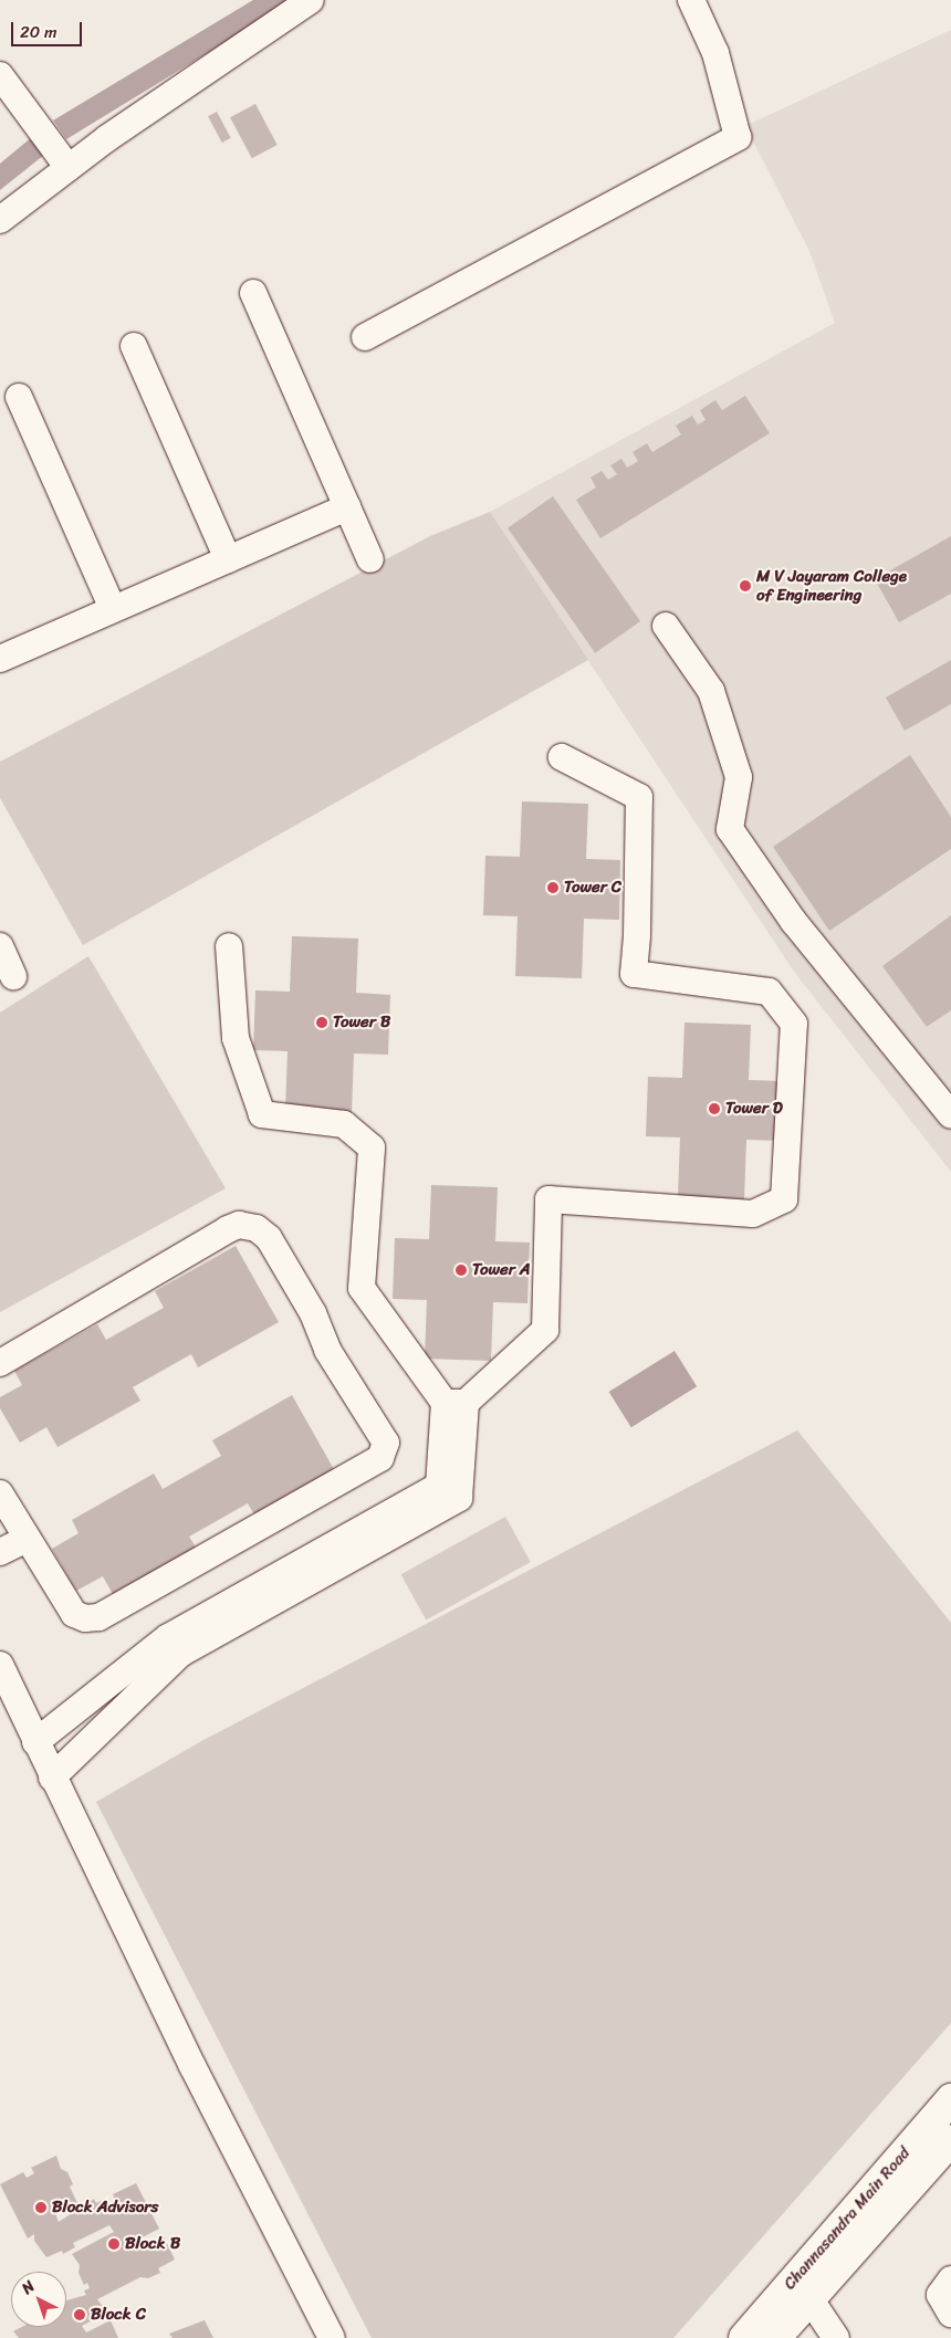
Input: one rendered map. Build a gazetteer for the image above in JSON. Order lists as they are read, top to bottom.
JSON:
{
  "streets": {
    "main road": ["Channasandra Main Road"]
  },
  "places": [
    "M V Jayaram College of Engineering",
    "Tower C",
    "Tower B",
    "Tower D",
    "Tower A",
    "Block Advisors",
    "Block B",
    "Block C"
  ],
  "scale_bar": "20 m",
  "north": "top left"
}
